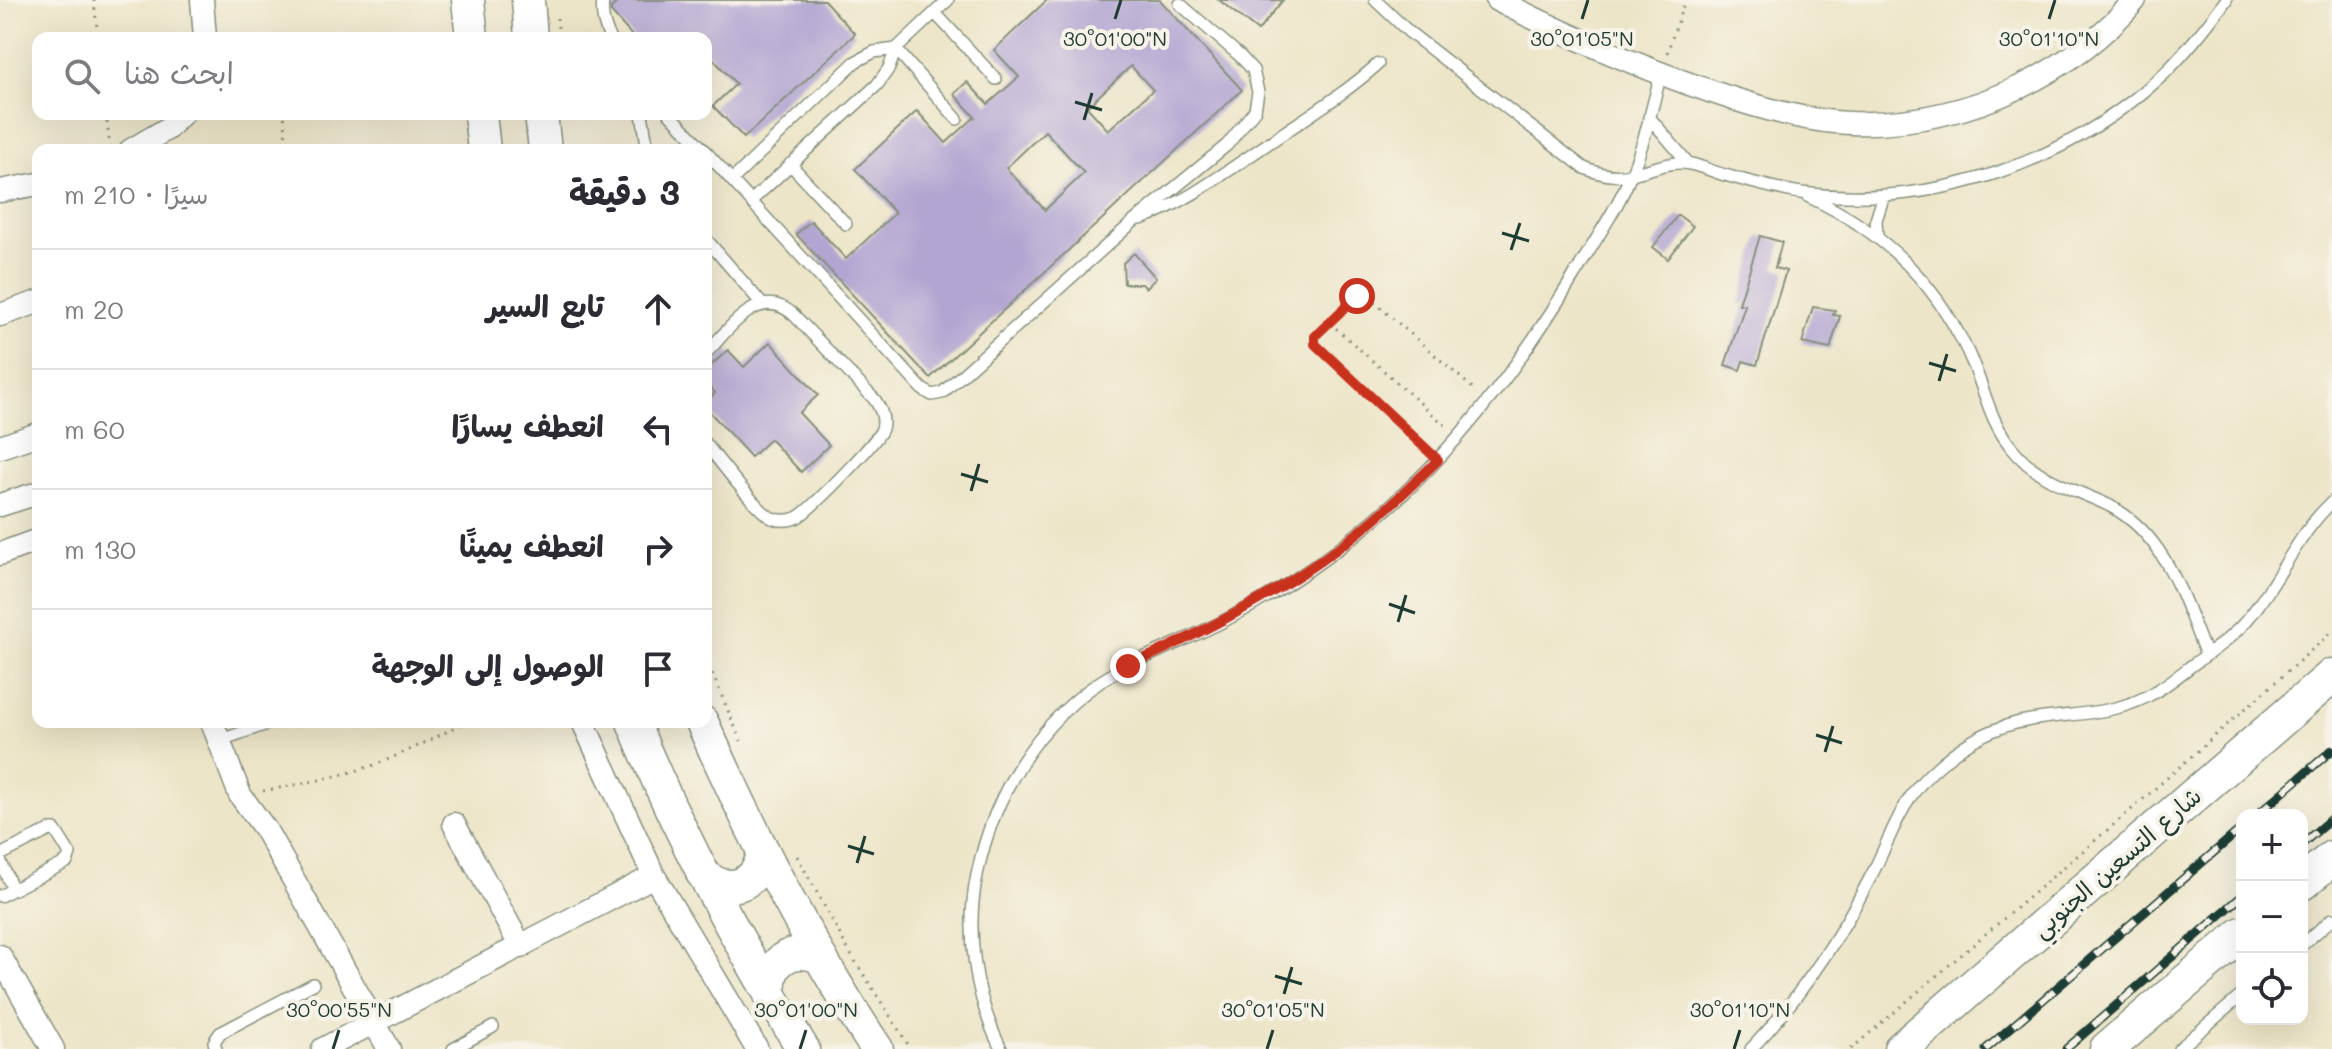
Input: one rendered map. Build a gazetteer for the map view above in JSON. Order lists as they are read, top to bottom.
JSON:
{
  "streets": {
    "main road": ["شارع التسعين الجنوبي"]
  },
  "page": {
    "search": "ابحث هنا",
    "heading": ["3 دقيقة", "سيرًا · 210 m"],
    "list": [
      ["تابع السير", "20 m"],
      ["انعطف يسارًا", "60 m"],
      ["انعطف يمينًا", "130 m"],
      "الوصول إلى الوجهة"
    ],
    "map_buttons": ["+", "−"]
  },
  "coordinates": [
    "30°01'00\"N",
    "30°01'05\"N",
    "30°01'10\"N",
    "30°00'55\"N"
  ]
}
